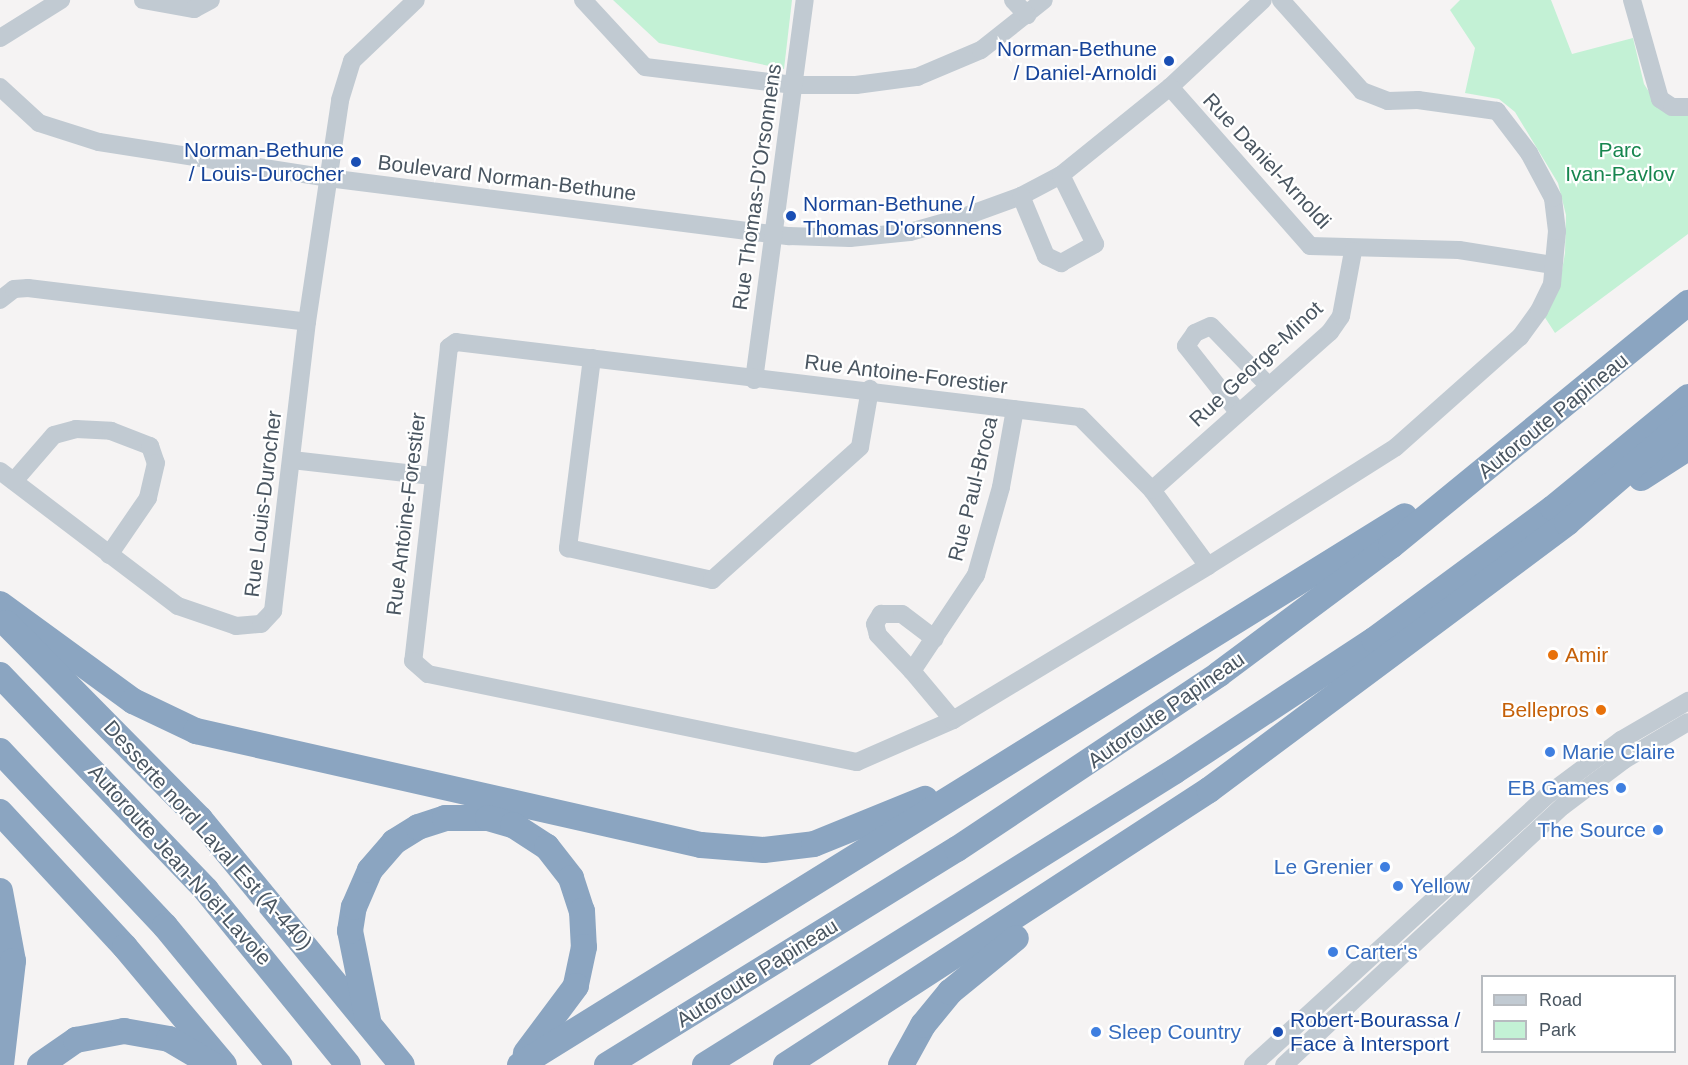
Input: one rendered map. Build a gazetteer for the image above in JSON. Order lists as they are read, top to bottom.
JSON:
{
  "streets": {
    "highway": ["Autoroute Papineau", "Desserte nord Laval Est (A-440)", "Autoroute Jean-Noël-Lavoie"],
    "street": [
      "Rue Daniel-Arnoldi",
      "Boulevard Norman-Bethune",
      "Rue Thomas-D'Orsonnens",
      "Rue George-Minot",
      "Rue Antoine-Forestier",
      "Rue Paul-Broca",
      "Rue Louis-Durocher"
    ]
  },
  "crossings": [
    ["Rue Daniel-Arnoldi", "Boulevard Norman-Bethune"],
    ["Rue Daniel-Arnoldi", "Rue George-Minot"],
    ["Rue Daniel-Arnoldi", "Rue Antoine-Forestier"],
    ["Boulevard Norman-Bethune", "Rue Thomas-D'Orsonnens"],
    ["Boulevard Norman-Bethune", "Rue Louis-Durocher"],
    ["Rue Thomas-D'Orsonnens", "Rue Antoine-Forestier"],
    ["Rue George-Minot", "Rue Antoine-Forestier"],
    ["Rue Antoine-Forestier", "Rue Paul-Broca"]
  ],
  "parks": ["Parc Ivan-Pavlov"],
  "places": [
    "Norman-Bethune / Daniel-Arnoldi",
    "Norman-Bethune / Louis-Durocher",
    "Norman-Bethune / Thomas D'orsonnens",
    "Amir",
    "Bellepros",
    "Marie Claire",
    "EB Games",
    "The Source",
    "Le Grenier",
    "Yellow",
    "Carter's",
    "Sleep Country",
    "Robert-Bourassa / Face à Intersport"
  ],
  "legend": ["Road", "Park"]
}
